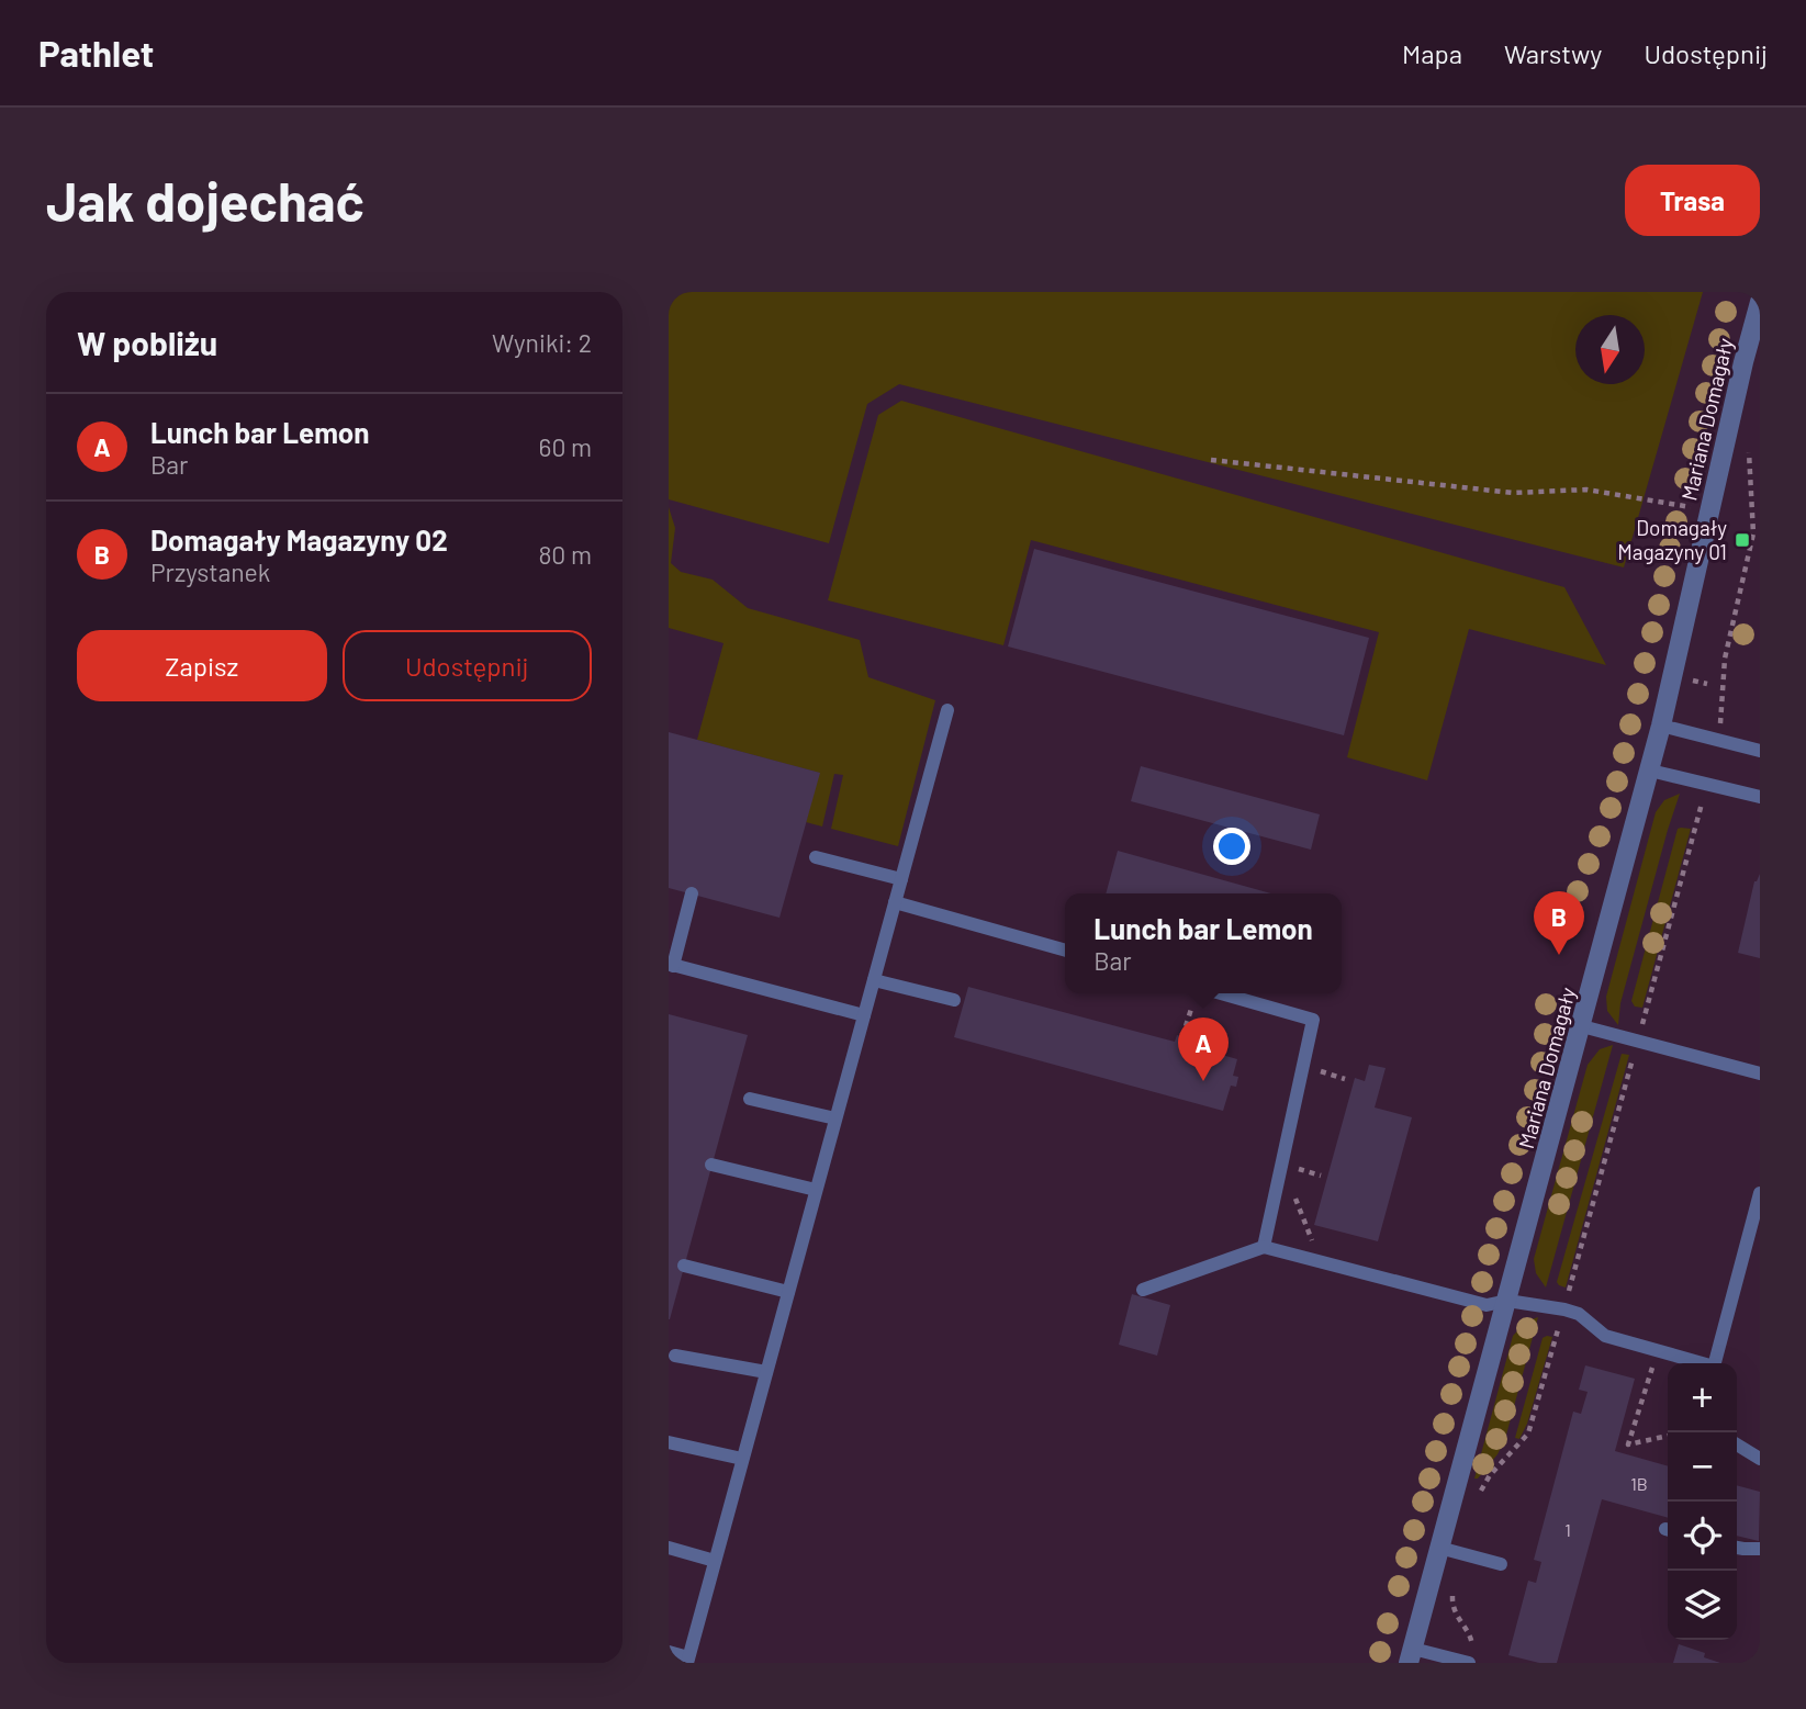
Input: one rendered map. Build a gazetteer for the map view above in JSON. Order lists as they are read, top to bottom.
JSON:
{
  "streets": {
    "street": ["Mariana Domagały"]
  },
  "places": {
    "transit": ["Domagały Magazyny 01"]
  },
  "house_numbers": ["1B", "1"],
  "north": "bottom",
  "page": {
    "header": "Pathlet",
    "nav": ["Mapa", "Warstwy", "Udostępnij"],
    "buttons": [
      "Trasa",
      ["Zapisz", "Udostępnij"]
    ],
    "title": "Jak dojechać",
    "heading": ["W pobliżu", "Wyniki: 2"],
    "list": [
      {
        "mark": "A",
        "name": "Lunch bar Lemon",
        "note": "Bar",
        "value": "60 m"
      },
      {
        "mark": "B",
        "name": "Domagały Magazyny 02",
        "note": "Przystanek",
        "value": "80 m"
      }
    ],
    "pins": ["B", "A"],
    "popup": ["Lunch bar Lemon", "Bar"],
    "map_buttons": ["+", "−"]
  }
}
